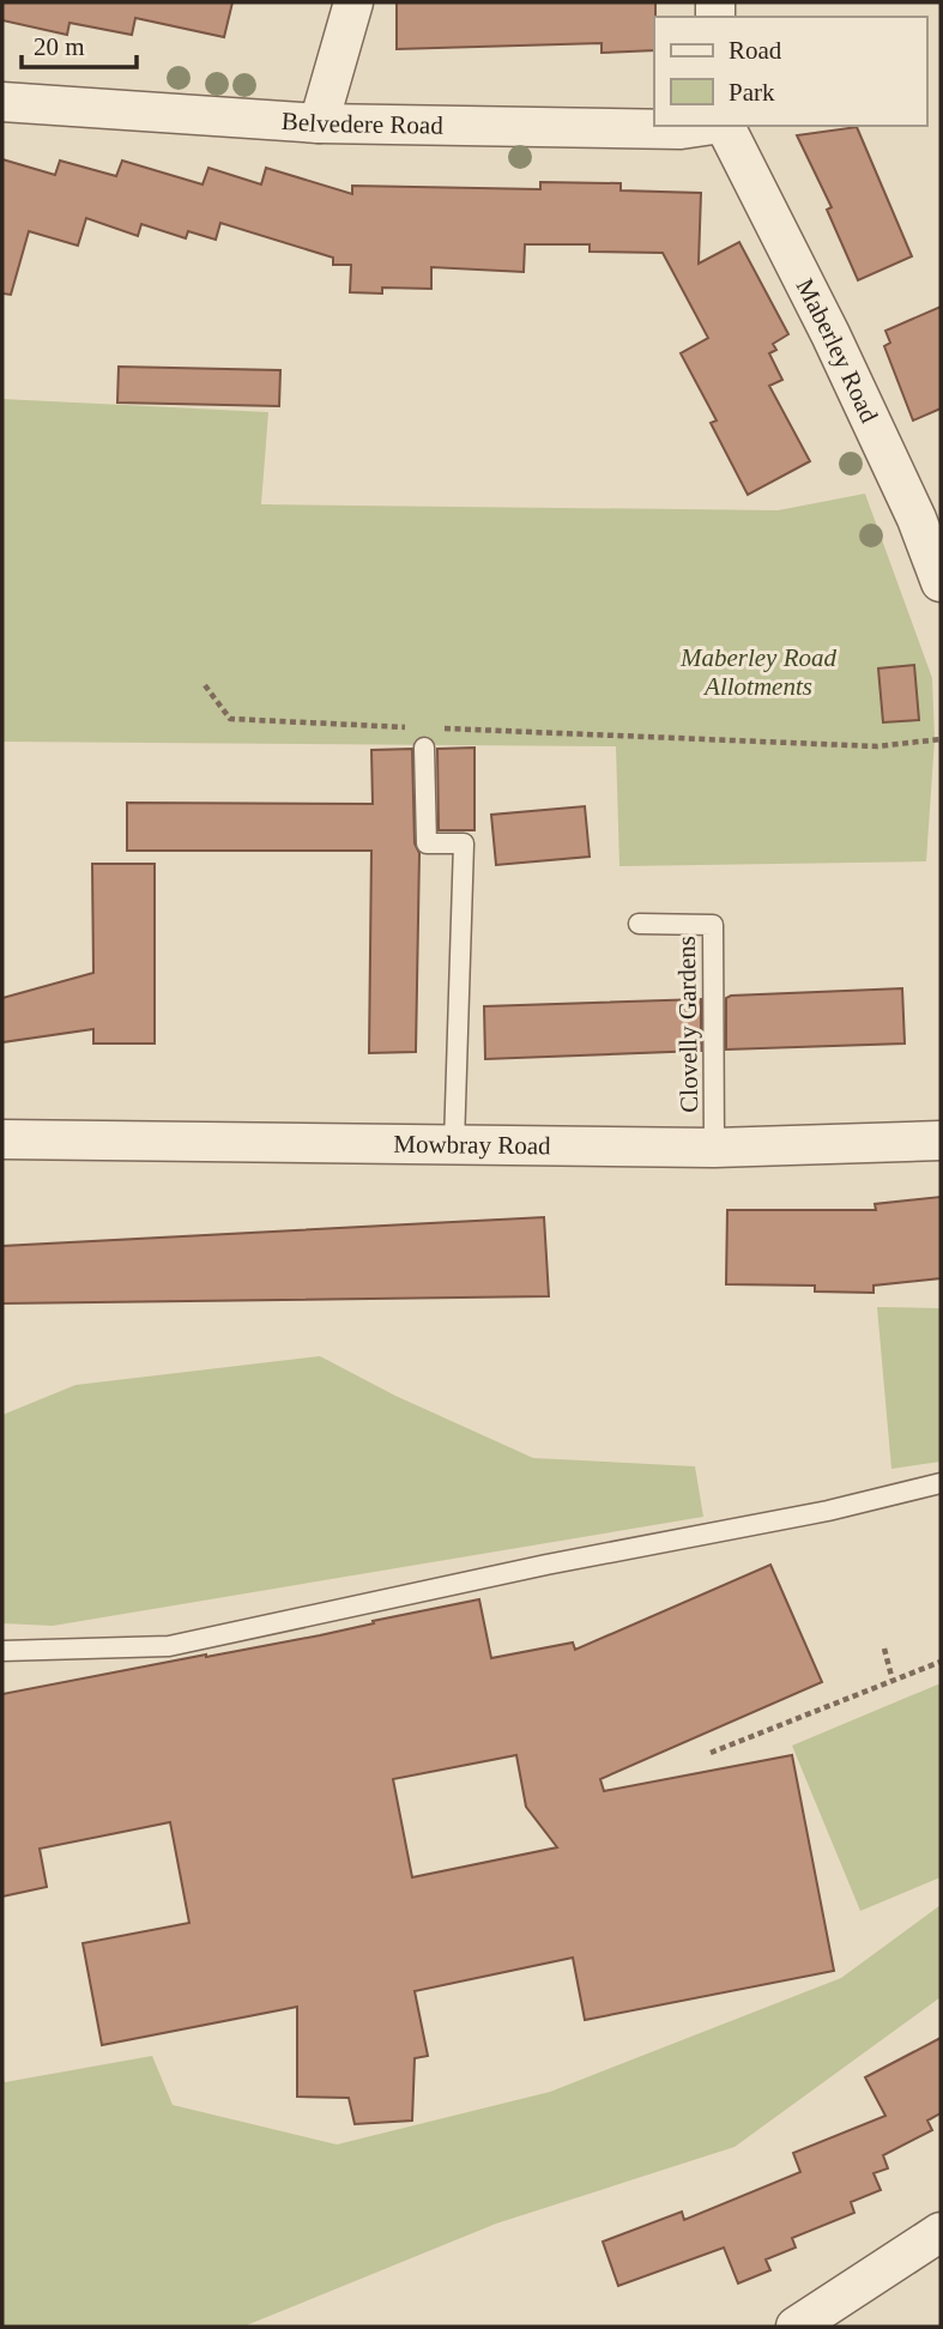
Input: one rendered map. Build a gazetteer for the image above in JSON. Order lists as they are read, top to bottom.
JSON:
{
  "streets": {
    "street": ["Belvedere Road", "Maberley Road", "Mowbray Road"],
    "lane": ["Clovelly Gardens"]
  },
  "crossings": [
    ["Clovelly Gardens", "Mowbray Road"]
  ],
  "parks": ["Maberley Road Allotments"],
  "legend": ["Road", "Park"],
  "scale_bar": "20 m"
}
